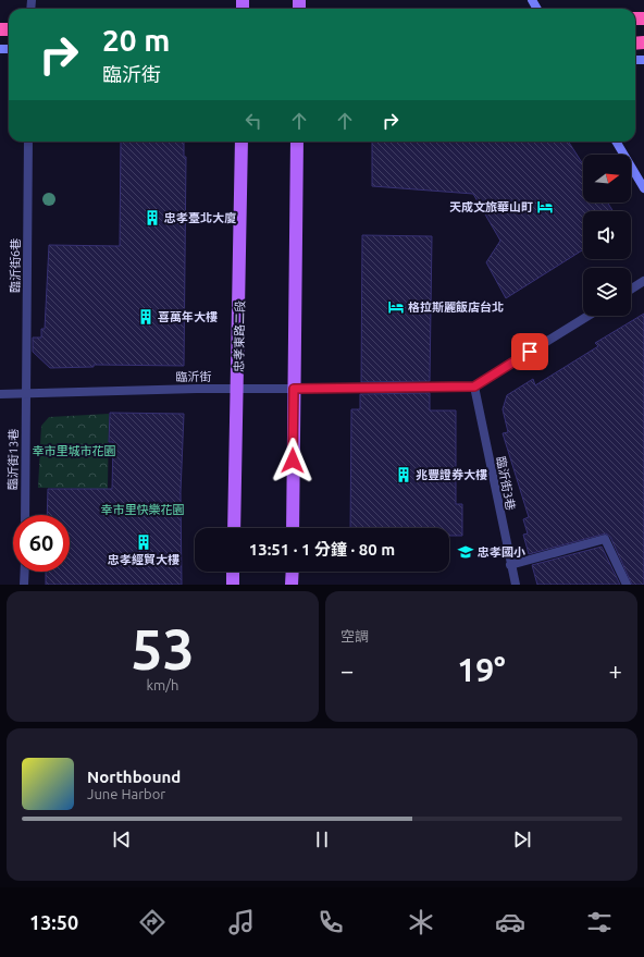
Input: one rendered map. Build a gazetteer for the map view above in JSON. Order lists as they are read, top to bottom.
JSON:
{
  "streets": {
    "main road": ["忠孝東路二段"],
    "street": [
      "臨沂街6巷",
      "臨沂街",
      "臨沂街13巷",
      "臨沂街3巷"
    ]
  },
  "crossings": [
    ["臨沂街6巷", "臨沂街"],
    ["臨沂街6巷", "臨沂街13巷"],
    ["忠孝東路二段", "臨沂街"],
    ["臨沂街", "臨沂街13巷"],
    ["臨沂街", "臨沂街3巷"]
  ],
  "parks": ["幸市里城市花園", "幸市里快樂花園"],
  "places": {
    "hotel": ["天成文旅華山町", "格拉斯麗飯店台北"],
    "building": [
      "忠孝臺北大廈",
      "喜萬年大樓",
      "兆豐證券大樓",
      "忠孝經貿大樓"
    ],
    "school or university": ["忠孝國小"]
  },
  "north": "right",
  "page": {
    "turn": ["20 m", "臨沂街"],
    "limit": "60",
    "trip": "13:51 · 1 分鐘 · 80 m",
    "tile": [
      ["53", "km/h"],
      "空調"
    ],
    "heat": ["−", "19°", "+"],
    "song": ["Northbound", "June Harbor"],
    "tabs": "13:50"
  }
}
